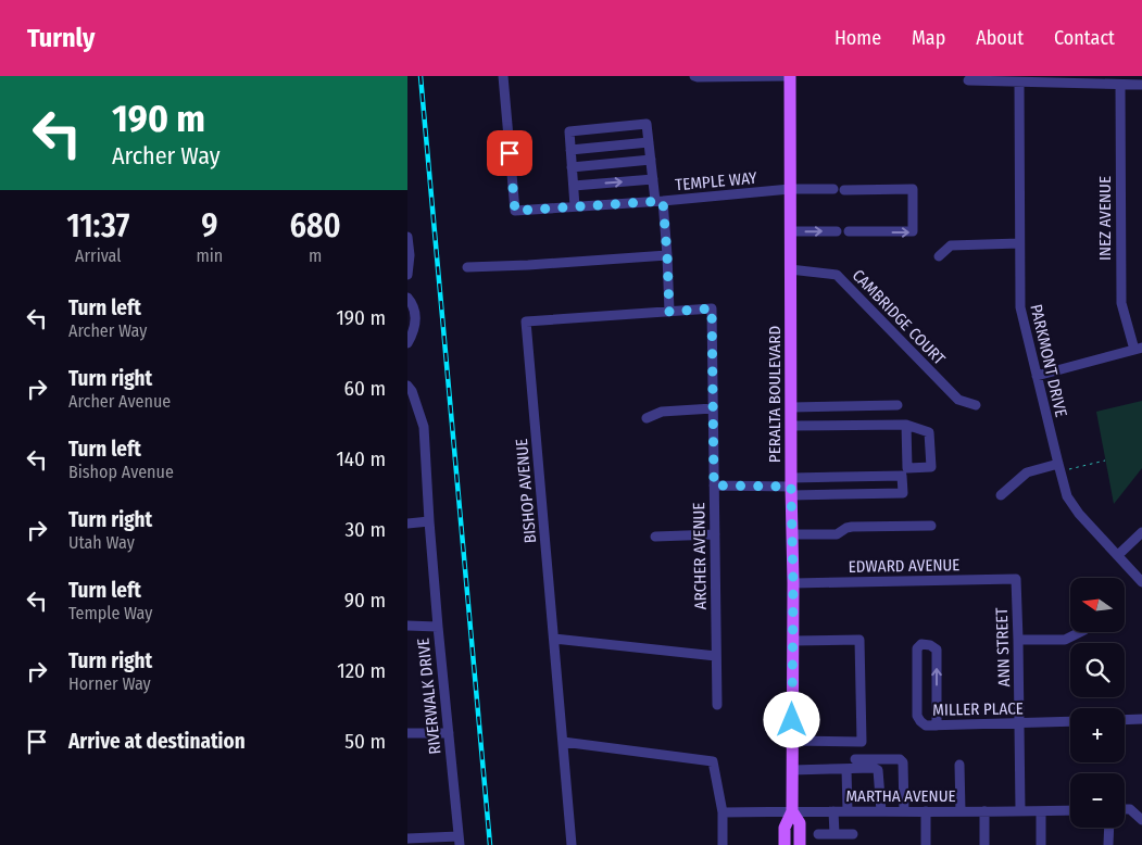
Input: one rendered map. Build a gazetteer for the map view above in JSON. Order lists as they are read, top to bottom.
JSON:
{
  "streets": {
    "main road": ["PERALTA BOULEVARD"],
    "street": [
      "TEMPLE WAY",
      "INEZ AVENUE",
      "CAMBRIDGE COURT",
      "PARKMONT DRIVE",
      "BISHOP AVENUE",
      "ARCHER AVENUE",
      "EDWARD AVENUE",
      "ANN STREET",
      "RIVERWALK DRIVE",
      "MILLER PLACE",
      "MARTHA AVENUE"
    ]
  },
  "crossings": [
    ["TEMPLE WAY", "PERALTA BOULEVARD"],
    ["CAMBRIDGE COURT", "PERALTA BOULEVARD"],
    ["PERALTA BOULEVARD", "EDWARD AVENUE"],
    ["PERALTA BOULEVARD", "MARTHA AVENUE"],
    ["BISHOP AVENUE", "ARCHER AVENUE"],
    ["EDWARD AVENUE", "ANN STREET"],
    ["ANN STREET", "MILLER PLACE"],
    ["ANN STREET", "MARTHA AVENUE"]
  ],
  "north": "left",
  "page": {
    "header": "Turnly",
    "nav": [
      "Home",
      "Map",
      "About",
      "Contact"
    ],
    "turn": ["190 m", "Archer Way"],
    "eta": [
      "11:37",
      "Arrival",
      "9",
      "min",
      "680",
      "m"
    ],
    "list": [
      {
        "name": "Turn left",
        "note": "Archer Way",
        "value": "190 m"
      },
      {
        "name": "Turn right",
        "note": "Archer Avenue",
        "value": "60 m"
      },
      {
        "name": "Turn left",
        "note": "Bishop Avenue",
        "value": "140 m"
      },
      {
        "name": "Turn right",
        "note": "Utah Way",
        "value": "30 m"
      },
      {
        "name": "Turn left",
        "note": "Temple Way",
        "value": "90 m"
      },
      {
        "name": "Turn right",
        "note": "Horner Way",
        "value": "120 m"
      },
      {
        "name": "Arrive at destination",
        "value": "50 m"
      }
    ],
    "map_buttons": ["+", "−"]
  }
}
